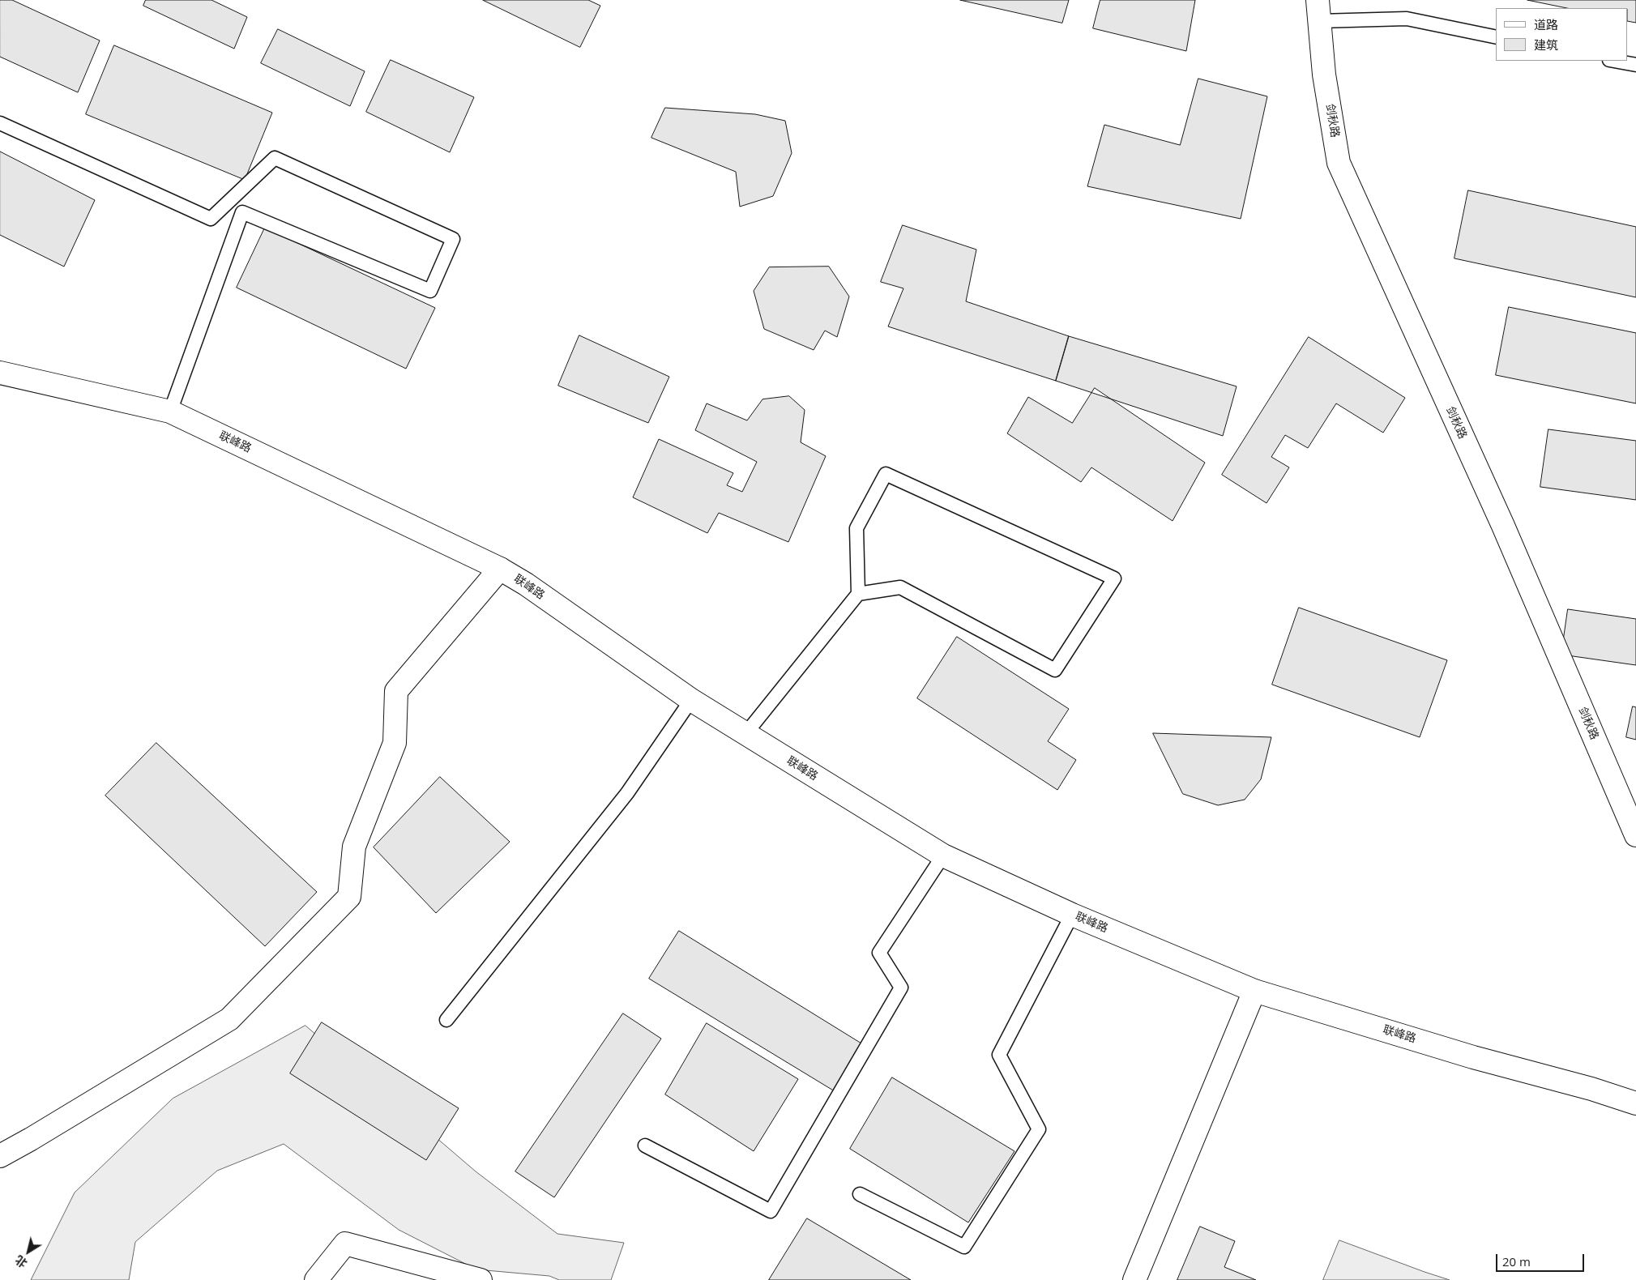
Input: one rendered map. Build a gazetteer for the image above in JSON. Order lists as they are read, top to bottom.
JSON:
{
  "streets": {
    "main road": ["剑秋路", "联峰路"]
  },
  "legend": ["道路", "建筑"],
  "scale_bar": "20 m",
  "north": "bottom left"
}
